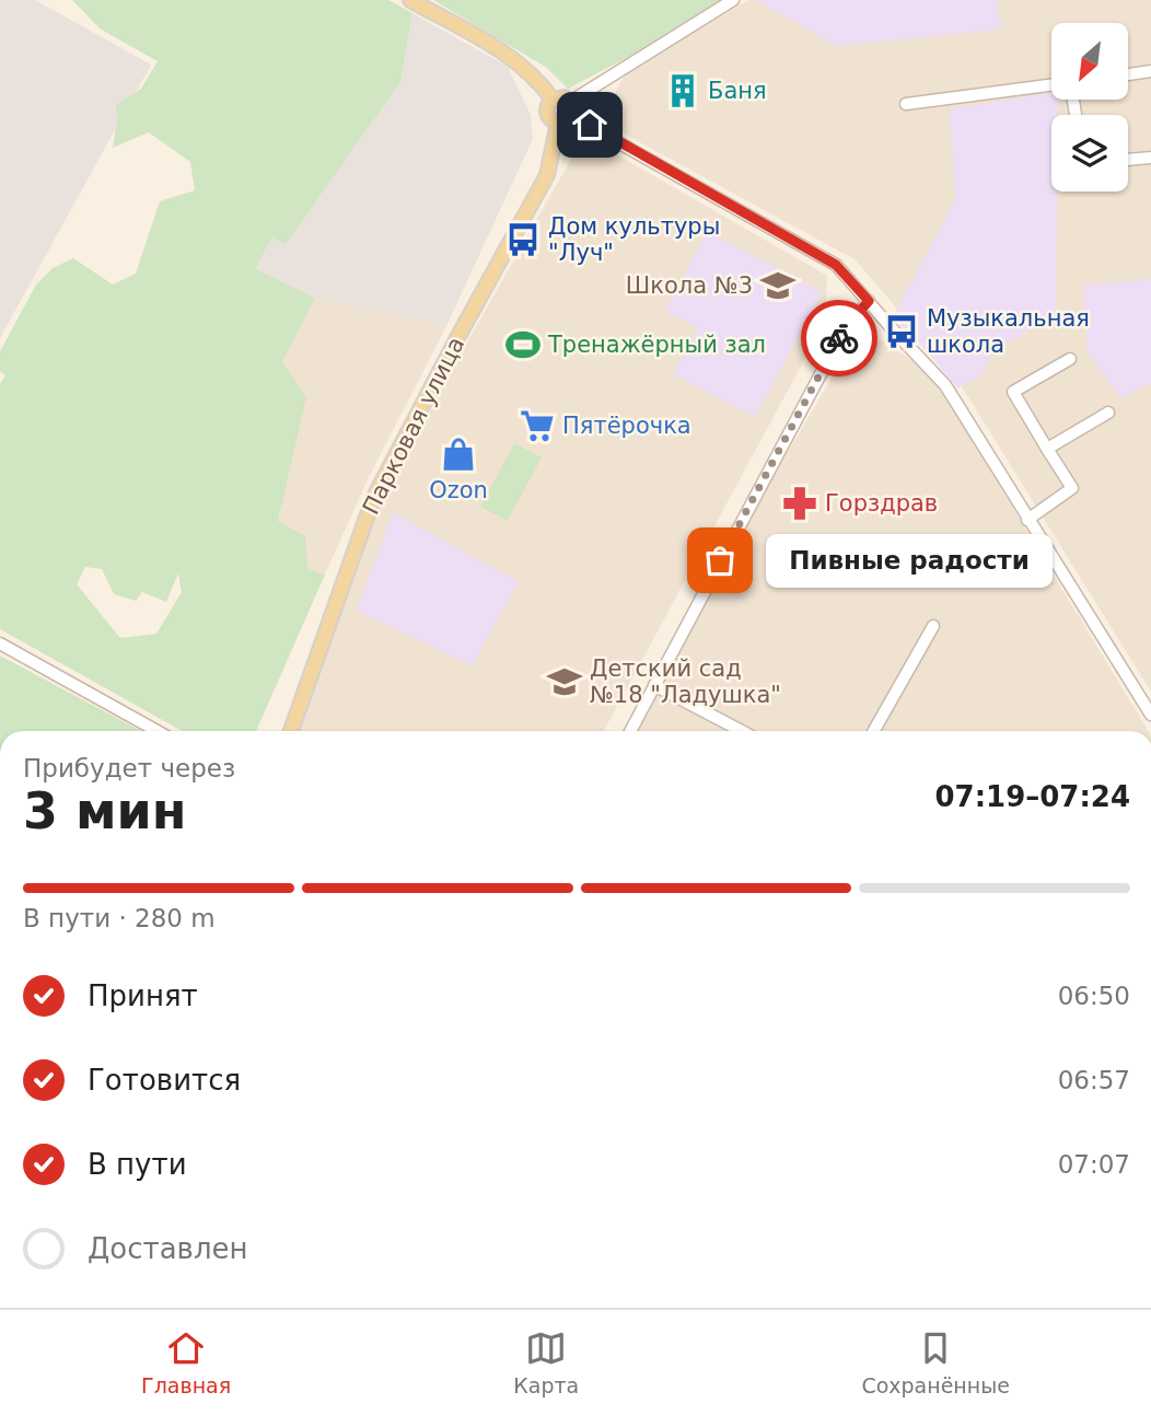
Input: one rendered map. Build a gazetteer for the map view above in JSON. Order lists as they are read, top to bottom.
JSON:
{
  "streets": {
    "main road": ["Парковая улица"]
  },
  "places": {
    "building": ["Баня"],
    "bus stop": ["Дом культуры \"Луч\"", "Музыкальная школа"],
    "school or university": ["Школа №3", "Детский сад №18 \"Ладушка\""],
    "sports": ["Тренажёрный зал"],
    "supermarket": ["Пятёрочка"],
    "shop": ["Ozon"],
    "pharmacy": ["Горздрав"],
    "other": ["Пивные радости"]
  },
  "north": "bottom left",
  "page": {
    "bubble": "Пивные радости",
    "heading": ["3 мин", "Прибудет через", "07:19–07:24"],
    "bar": "В пути · 280 m",
    "list": [
      ["Принят", "06:50"],
      ["Готовится", "06:57"],
      ["В пути", "07:07"],
      "Доставлен"
    ],
    "tabs": ["Главная", "Карта", "Сохранённые"]
  }
}
